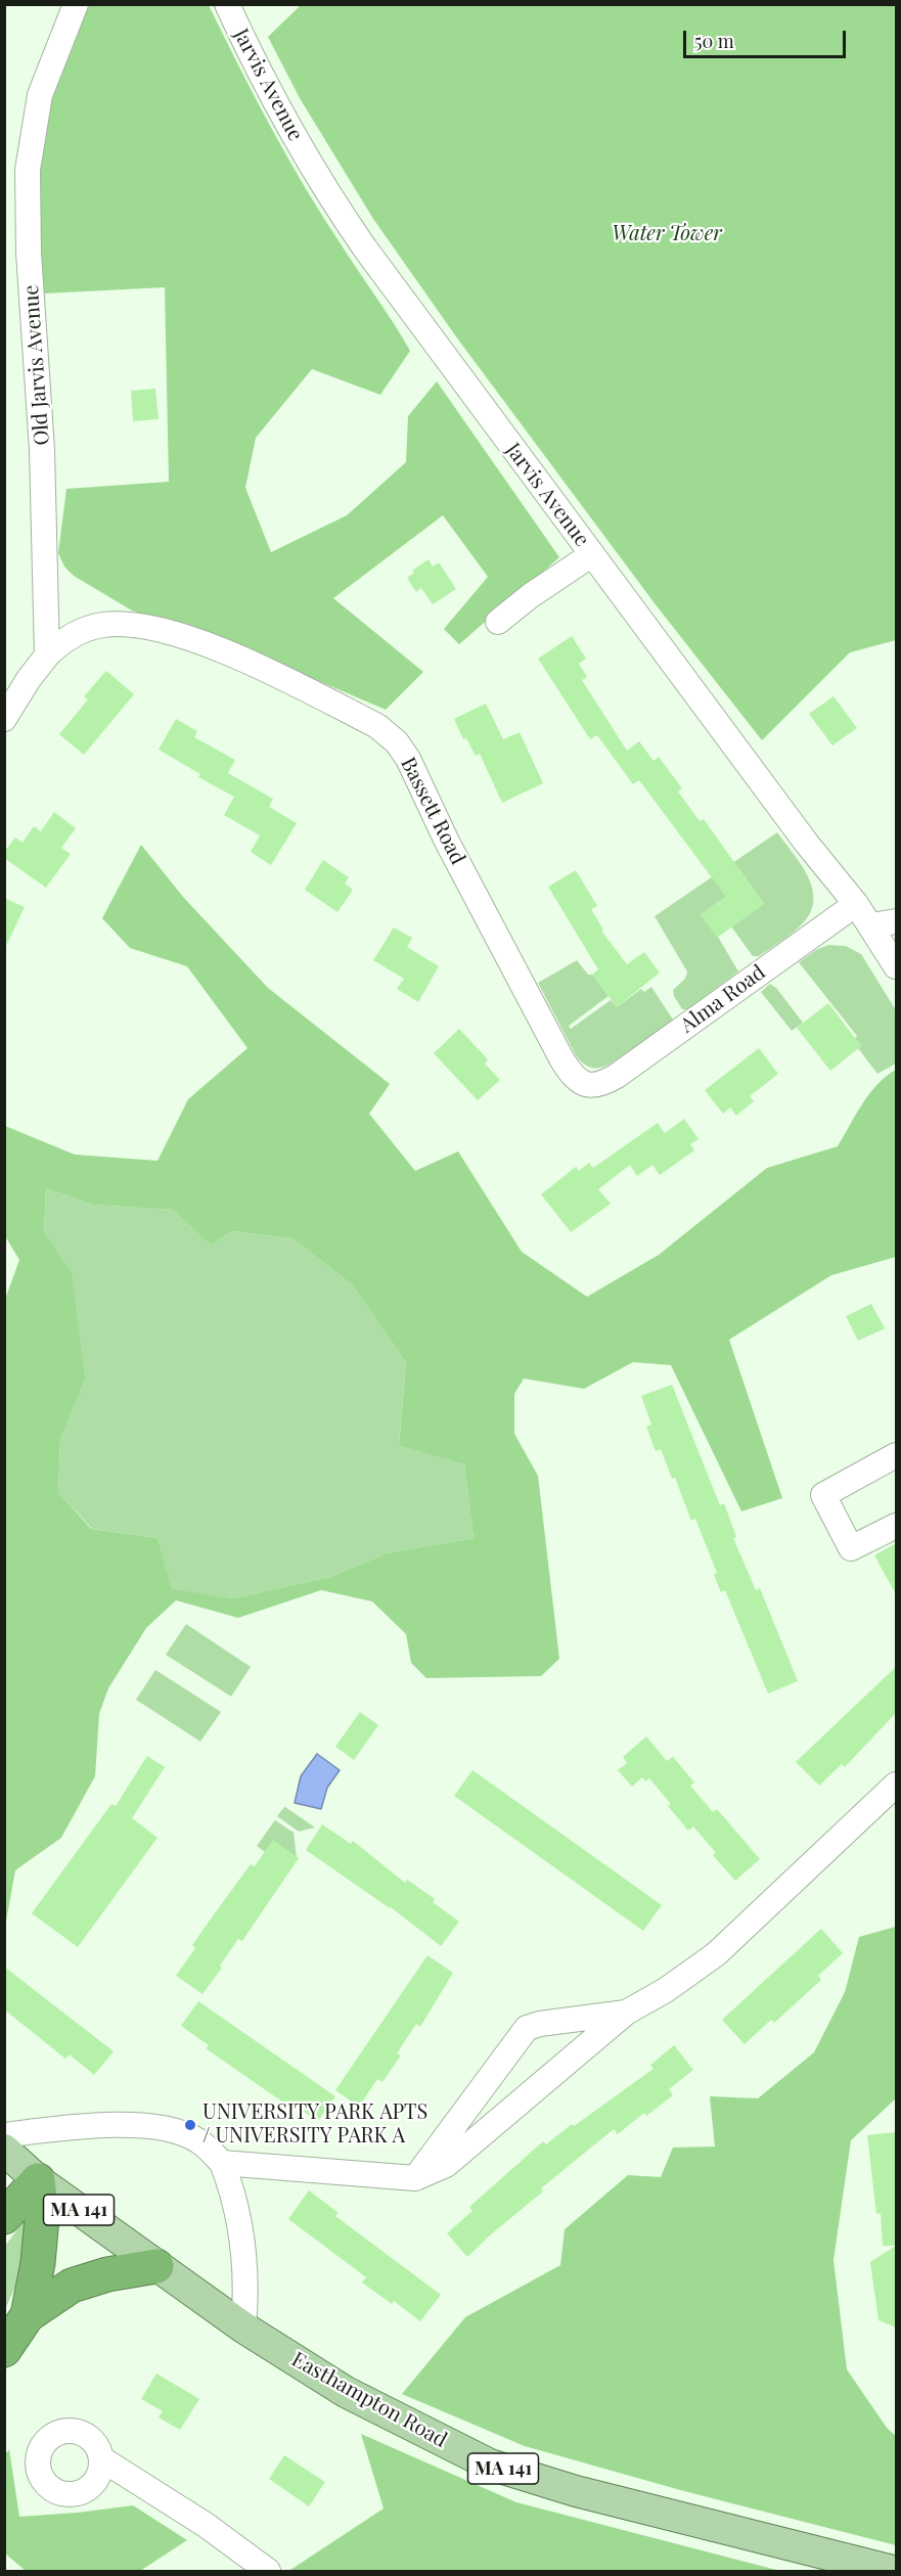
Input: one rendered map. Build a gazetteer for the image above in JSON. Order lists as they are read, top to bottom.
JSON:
{
  "streets": {
    "main road": ["MA 141", "Easthampton Road"],
    "street": [
      "Jarvis Avenue",
      "Old Jarvis Avenue",
      "Bassett Road",
      "Alma Road"
    ]
  },
  "crossings": [
    ["Jarvis Avenue", "Alma Road"],
    ["Old Jarvis Avenue", "Bassett Road"],
    ["Bassett Road", "Alma Road"]
  ],
  "parks": ["Water Tower"],
  "places": ["UNIVERSITY PARK APTS / UNIVERSITY PARK A"],
  "scale_bar": "50 m"
}
